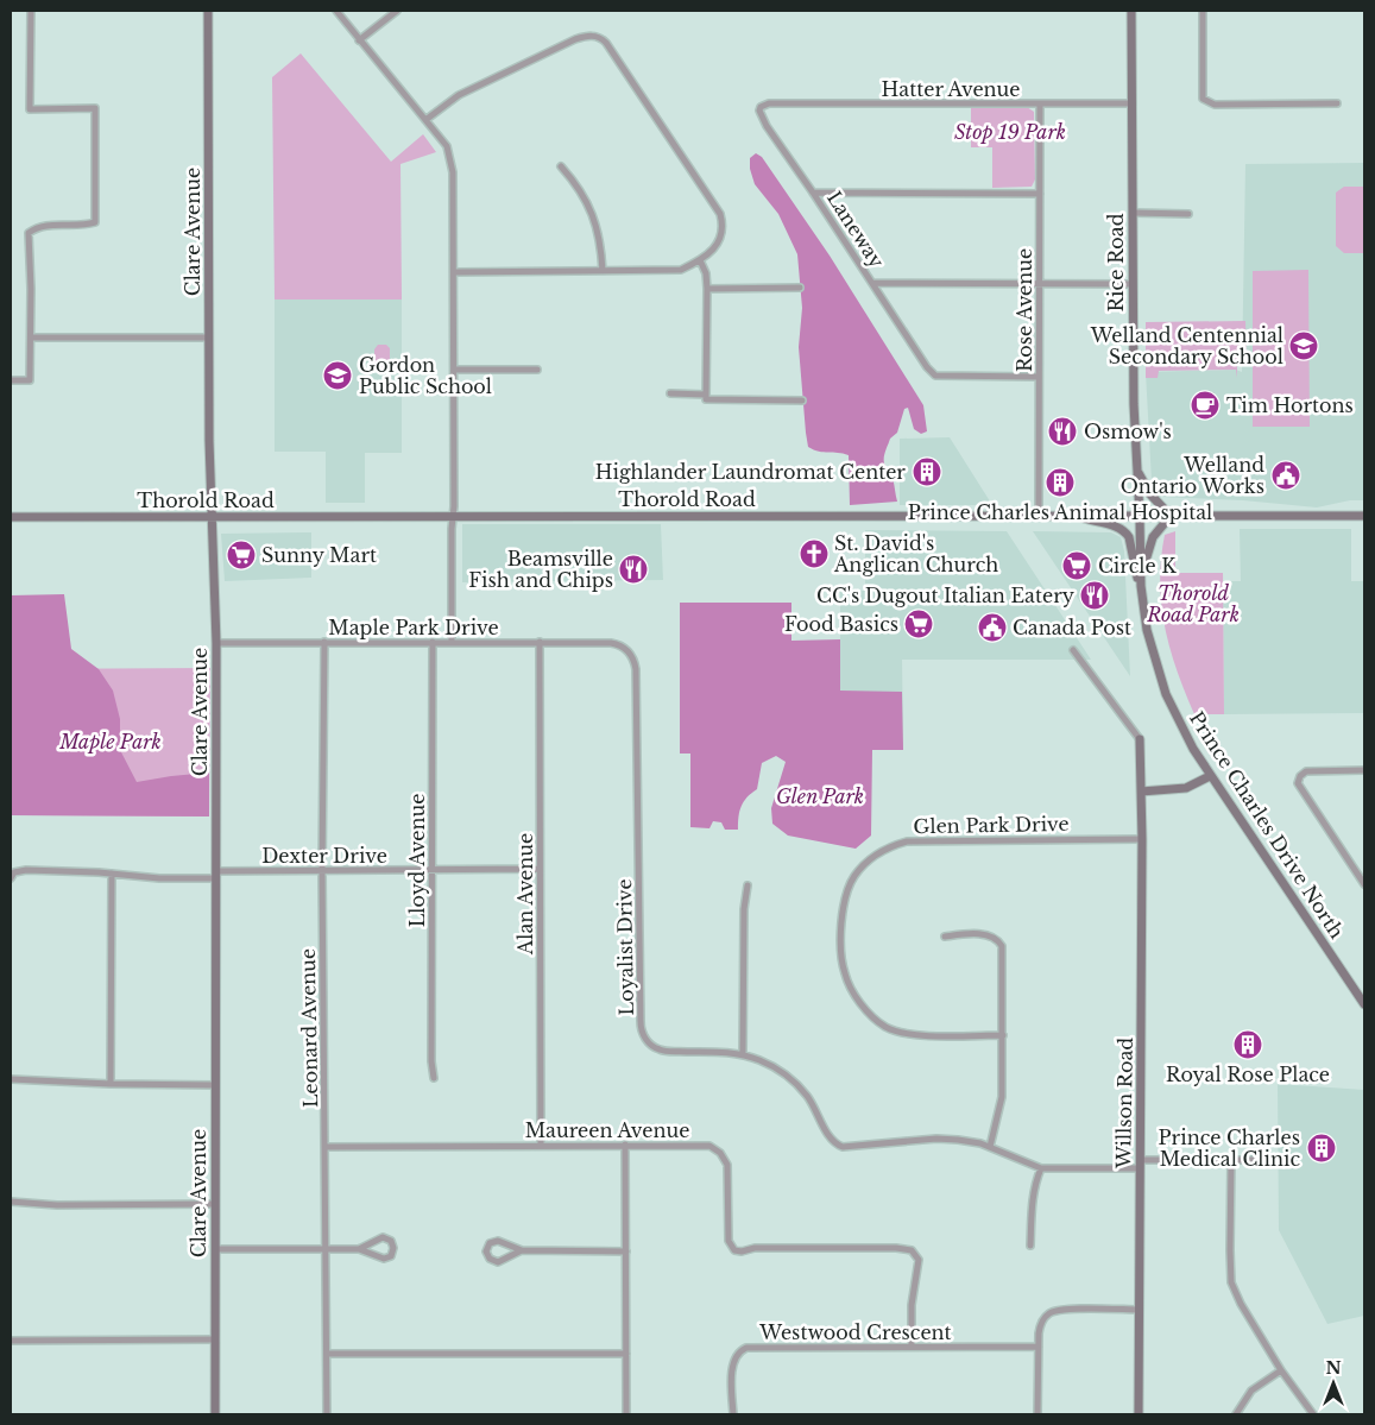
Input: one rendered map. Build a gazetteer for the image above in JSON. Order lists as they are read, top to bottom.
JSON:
{
  "streets": {
    "street": [
      "Hatter Avenue",
      "Laneway",
      "Clare Avenue",
      "Rice Road",
      "Rose Avenue",
      "Thorold Road",
      "Maple Park Drive",
      "Glen Park Drive",
      "Prince Charles Drive North",
      "Dexter Drive",
      "Lloyd Avenue",
      "Alan Avenue",
      "Loyalist Drive",
      "Leonard Avenue",
      "Willson Road",
      "Maureen Avenue",
      "Westwood Crescent"
    ]
  },
  "crossings": [
    ["Hatter Avenue", "Laneway"],
    ["Hatter Avenue", "Rice Road"],
    ["Hatter Avenue", "Rose Avenue"],
    ["Laneway", "Rose Avenue"],
    ["Clare Avenue", "Thorold Road"],
    ["Clare Avenue", "Maple Park Drive"],
    ["Clare Avenue", "Dexter Drive"],
    ["Rice Road", "Thorold Road"],
    ["Rice Road", "Prince Charles Drive North"],
    ["Rose Avenue", "Thorold Road"],
    ["Thorold Road", "Prince Charles Drive North"],
    ["Maple Park Drive", "Lloyd Avenue"],
    ["Maple Park Drive", "Alan Avenue"],
    ["Maple Park Drive", "Loyalist Drive"],
    ["Maple Park Drive", "Leonard Avenue"],
    ["Glen Park Drive", "Willson Road"],
    ["Dexter Drive", "Lloyd Avenue"],
    ["Dexter Drive", "Alan Avenue"],
    ["Dexter Drive", "Leonard Avenue"],
    ["Alan Avenue", "Maureen Avenue"],
    ["Loyalist Drive", "Willson Road"],
    ["Leonard Avenue", "Maureen Avenue"],
    ["Maureen Avenue", "Westwood Crescent"]
  ],
  "parks": [
    "Stop 19 Park",
    "Thorold Road Park",
    "Maple Park",
    "Glen Park"
  ],
  "places": {
    "school or university": ["Welland Centennial Secondary School", "Gordon Public School"],
    "cafe": ["Tim Hortons"],
    "restaurant": ["Osmow's", "Beamsville Fish and Chips", "CC's Dugout Italian Eatery"],
    "building": [
      "Highlander Laundromat Center",
      "Prince Charles Animal Hospital",
      "Royal Rose Place",
      "Prince Charles Medical Clinic"
    ],
    "public building": ["Welland Ontario Works", "Canada Post"],
    "church": ["St. David's Anglican Church"],
    "supermarket": ["Sunny Mart", "Circle K", "Food Basics"]
  },
  "north": "top"
}
